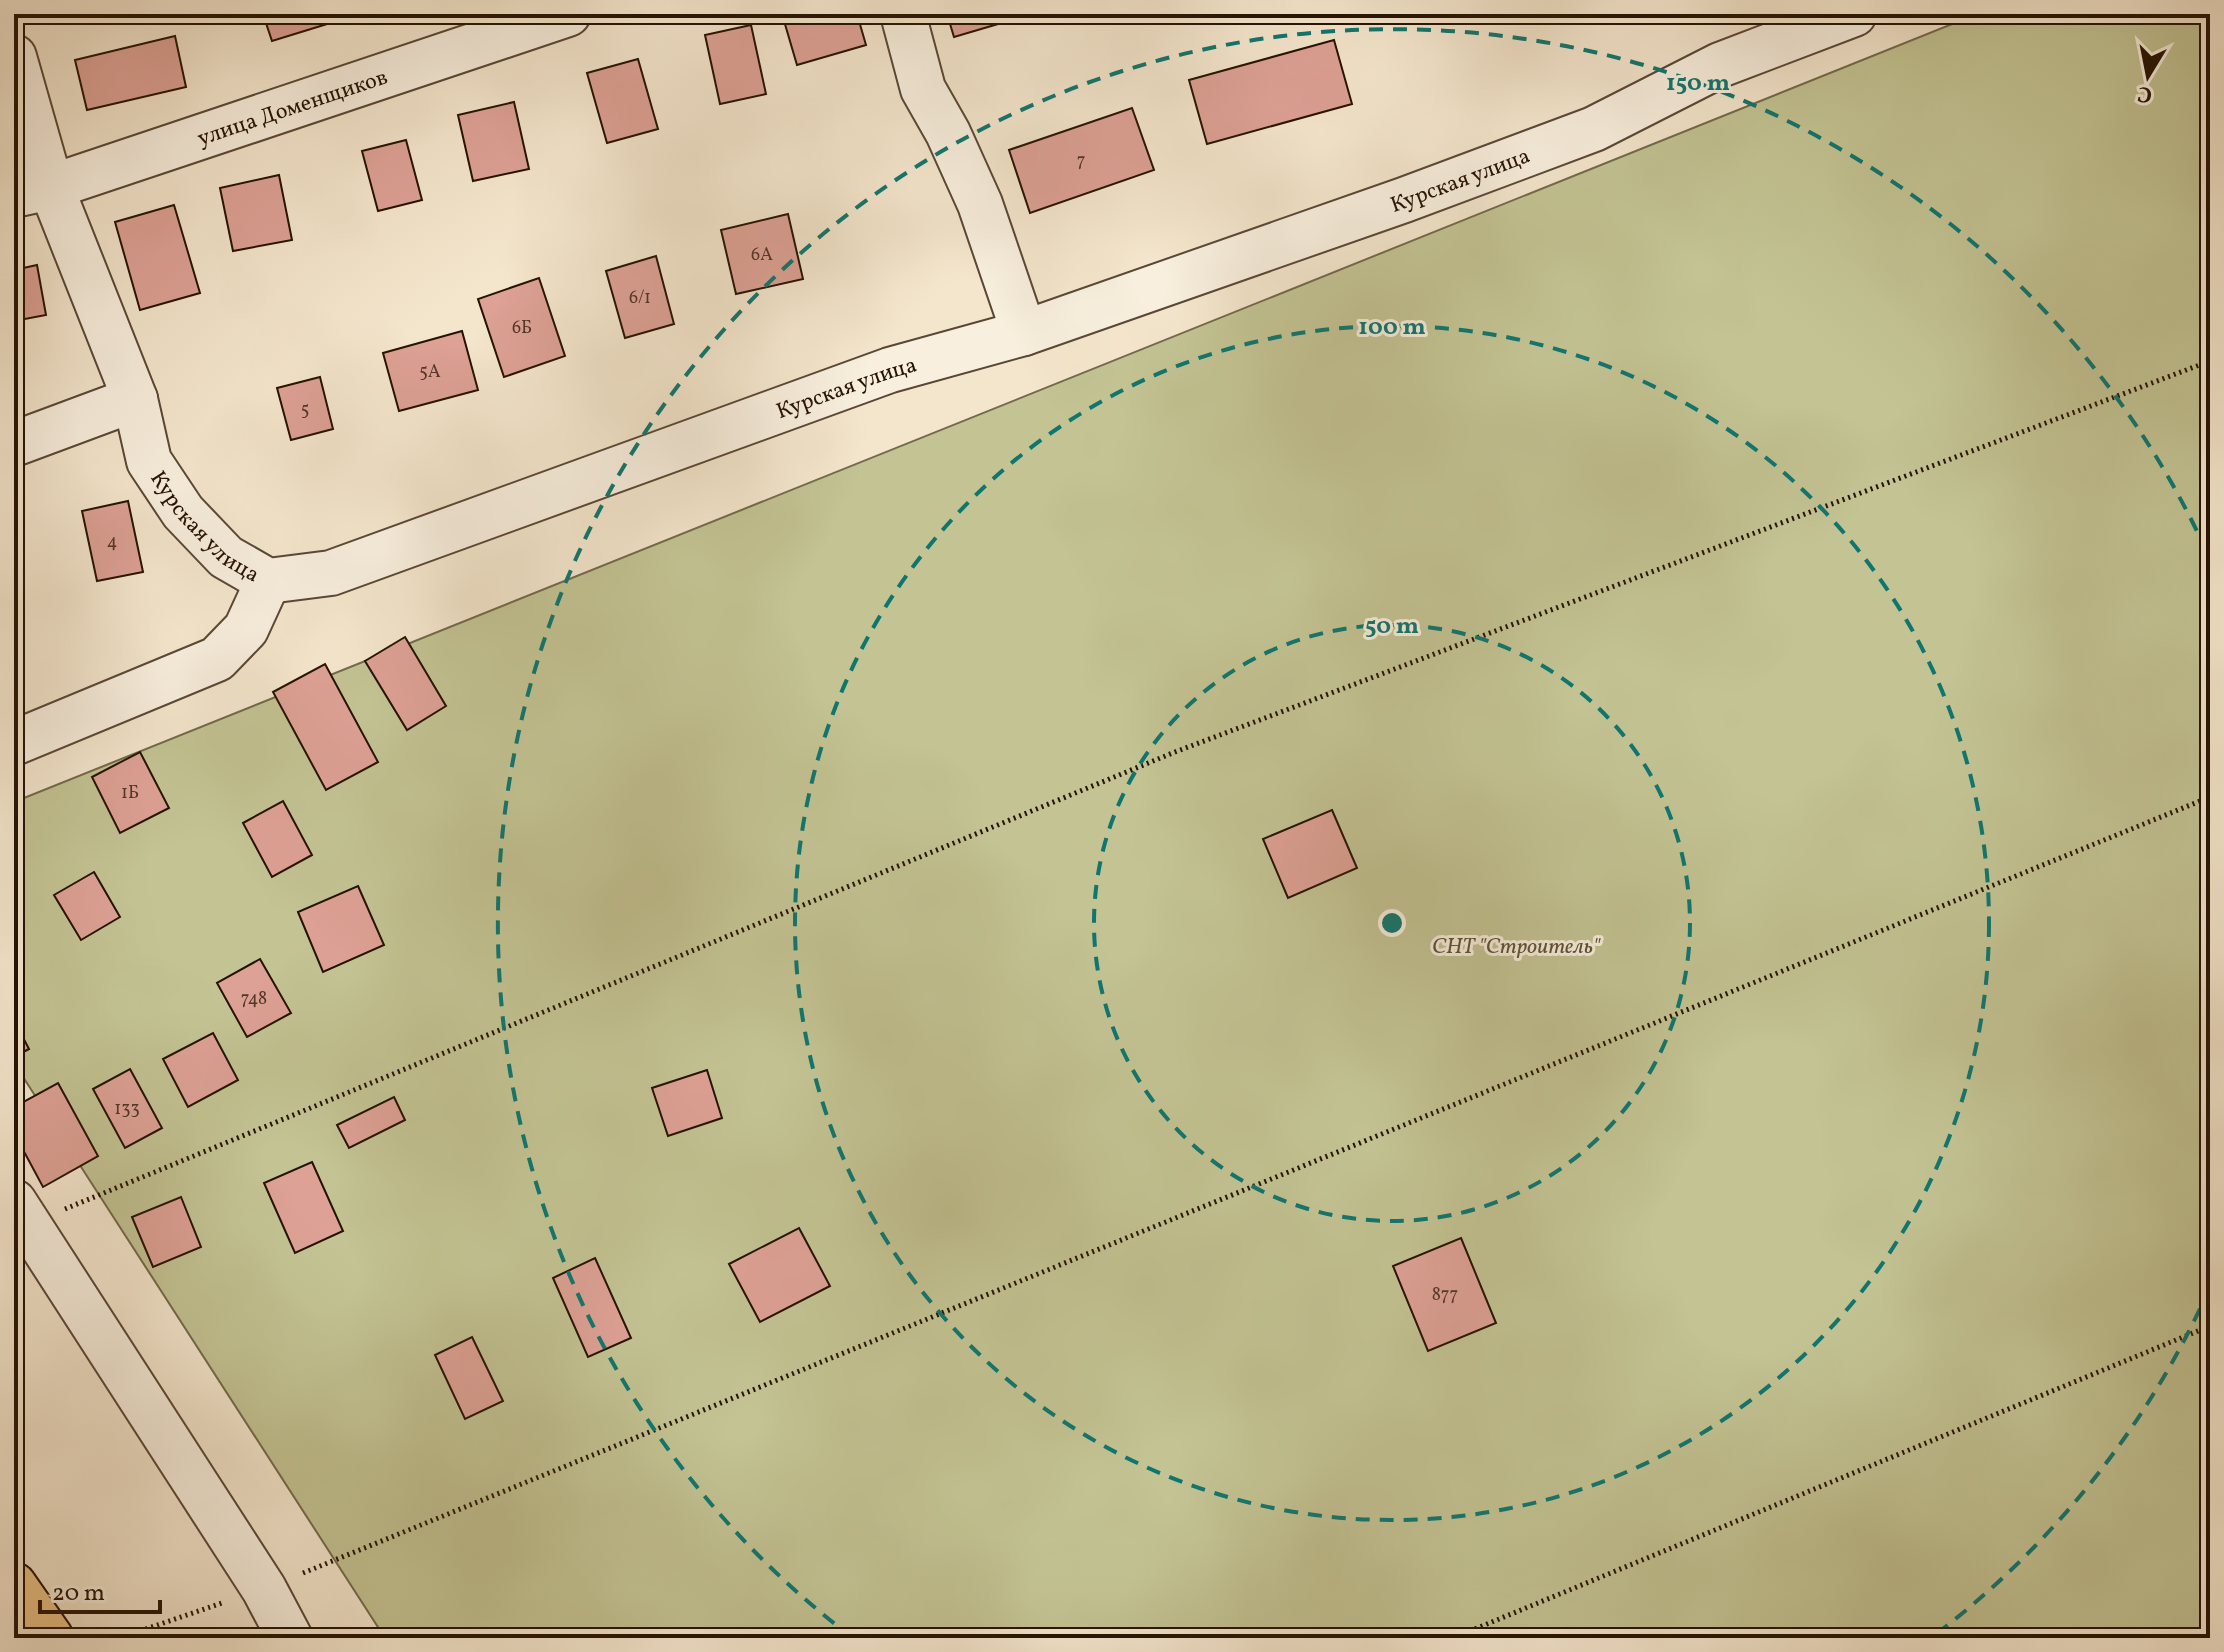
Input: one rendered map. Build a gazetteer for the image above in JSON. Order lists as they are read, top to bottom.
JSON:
{
  "streets": {
    "street": ["улица Доменщиков", "Курская улица"]
  },
  "crossings": [
    ["улица Доменщиков", "Курская улица"]
  ],
  "parks": ["СНТ \"Строитель\""],
  "house_numbers": [
    "7",
    "6А",
    "6/1",
    "6Б",
    "5А",
    "5",
    "4",
    "1Б",
    "748",
    "133",
    "877"
  ],
  "scale_bar": "20 m",
  "north": "bottom",
  "rings": ["150 m", "100 m", "50 m"]
}
